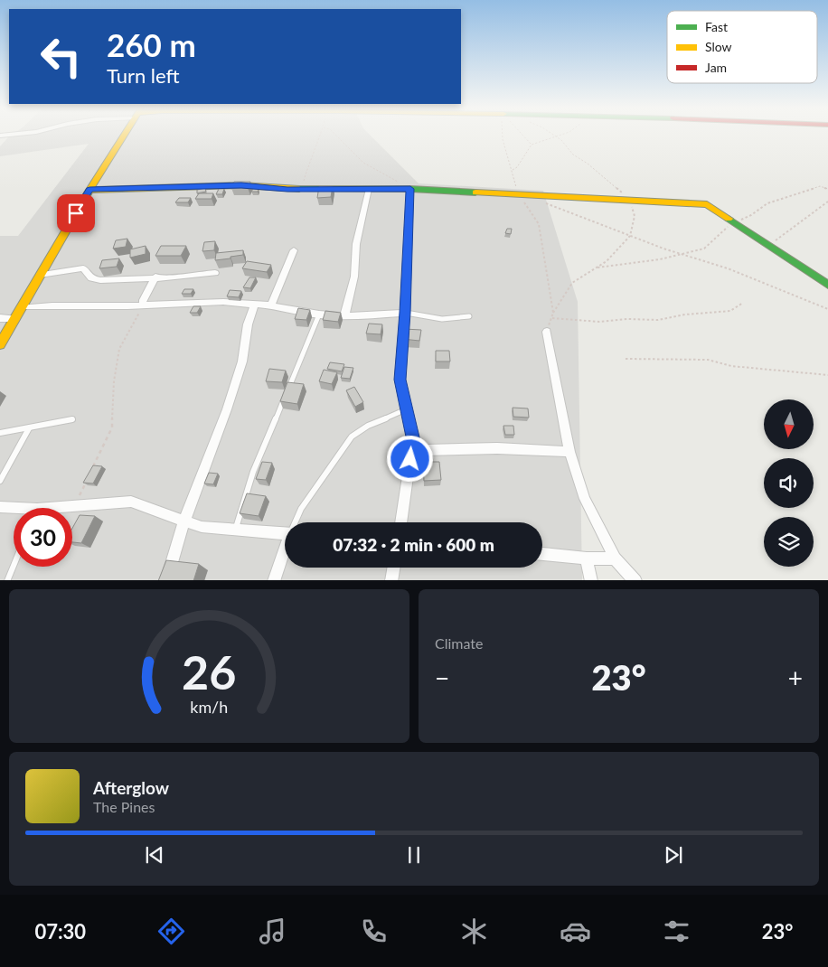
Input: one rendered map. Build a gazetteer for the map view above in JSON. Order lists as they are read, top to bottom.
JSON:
{
  "legend": ["Fast", "Slow", "Jam"],
  "north": "bottom",
  "page": {
    "turn": ["260 m", "Turn left"],
    "limit": "30",
    "trip": "07:32 · 2 min · 600 m",
    "tile": "Climate",
    "heat": ["−", "23°", "+"],
    "song": ["Afterglow", "The Pines"],
    "tabs": ["07:30", "23°"],
    "gauge": ["26", "km/h"]
  }
}
